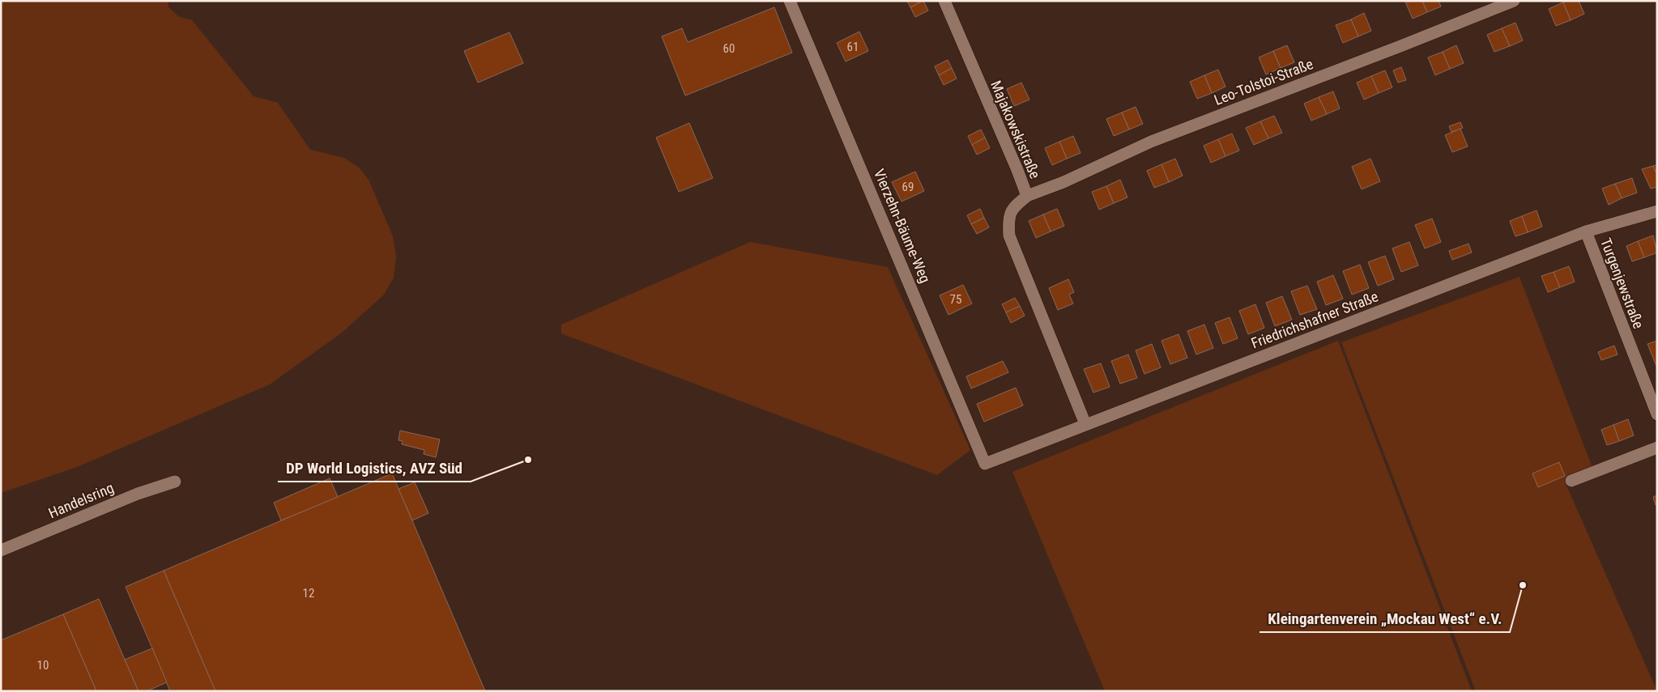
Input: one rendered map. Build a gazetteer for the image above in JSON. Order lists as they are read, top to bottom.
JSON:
{
  "streets": {
    "street": [
      "Leo-Tolstoi-Straße",
      "Majakowskistraße",
      "Vierzehn-Bäume-Weg",
      "Turgenjewstraße",
      "Friedrichshafner Straße",
      "Handelsring"
    ]
  },
  "crossings": [
    ["Leo-Tolstoi-Straße", "Majakowskistraße"],
    ["Majakowskistraße", "Friedrichshafner Straße"],
    ["Vierzehn-Bäume-Weg", "Friedrichshafner Straße"],
    ["Turgenjewstraße", "Friedrichshafner Straße"]
  ],
  "places": ["DP World Logistics, AVZ Süd", "Kleingartenverein „Mockau West“ e.V."],
  "house_numbers": [
    "61",
    "60",
    "69",
    "75",
    "12",
    "10"
  ]
}
